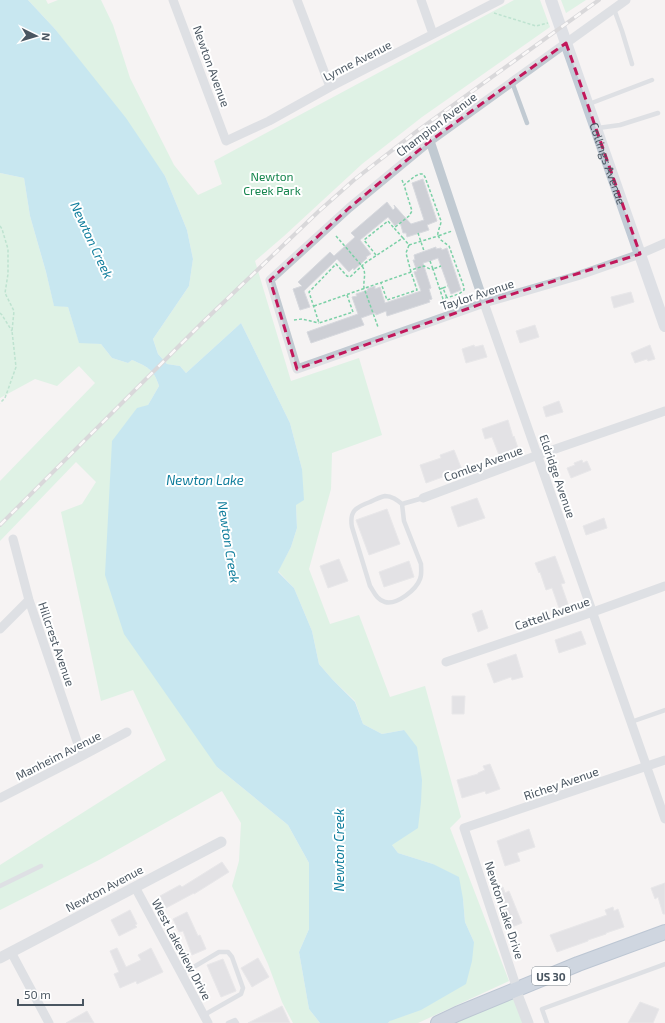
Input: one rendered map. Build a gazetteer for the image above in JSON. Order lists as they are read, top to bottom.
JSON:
{
  "streets": {
    "highway": ["US 30"],
    "main road": ["Collings Avenue"],
    "street": [
      "Lynne Avenue",
      "Newton Avenue",
      "Champion Avenue",
      "Taylor Avenue",
      "Comley Avenue",
      "Eldridge Avenue",
      "Cattell Avenue",
      "Hillcrest Avenue",
      "Manheim Avenue",
      "Richey Avenue",
      "Newton Lake Drive",
      "West Lakeview Drive"
    ]
  },
  "crossings": [
    ["Lynne Avenue", "Newton Avenue"],
    ["Newton Avenue", "West Lakeview Drive"],
    ["Champion Avenue", "Collings Avenue"],
    ["Champion Avenue", "Taylor Avenue"],
    ["Champion Avenue", "Eldridge Avenue"],
    ["Collings Avenue", "Taylor Avenue"],
    ["Taylor Avenue", "Eldridge Avenue"],
    ["Comley Avenue", "Eldridge Avenue"],
    ["Eldridge Avenue", "Cattell Avenue"],
    ["Eldridge Avenue", "Richey Avenue"],
    ["Hillcrest Avenue", "Manheim Avenue"],
    ["Richey Avenue", "Newton Lake Drive"],
    ["Newton Lake Drive", "US 30"]
  ],
  "water": ["Newton Creek", "Newton Lake"],
  "parks": ["Newton Creek Park"],
  "scale_bar": "50 m",
  "north": "right"
}
